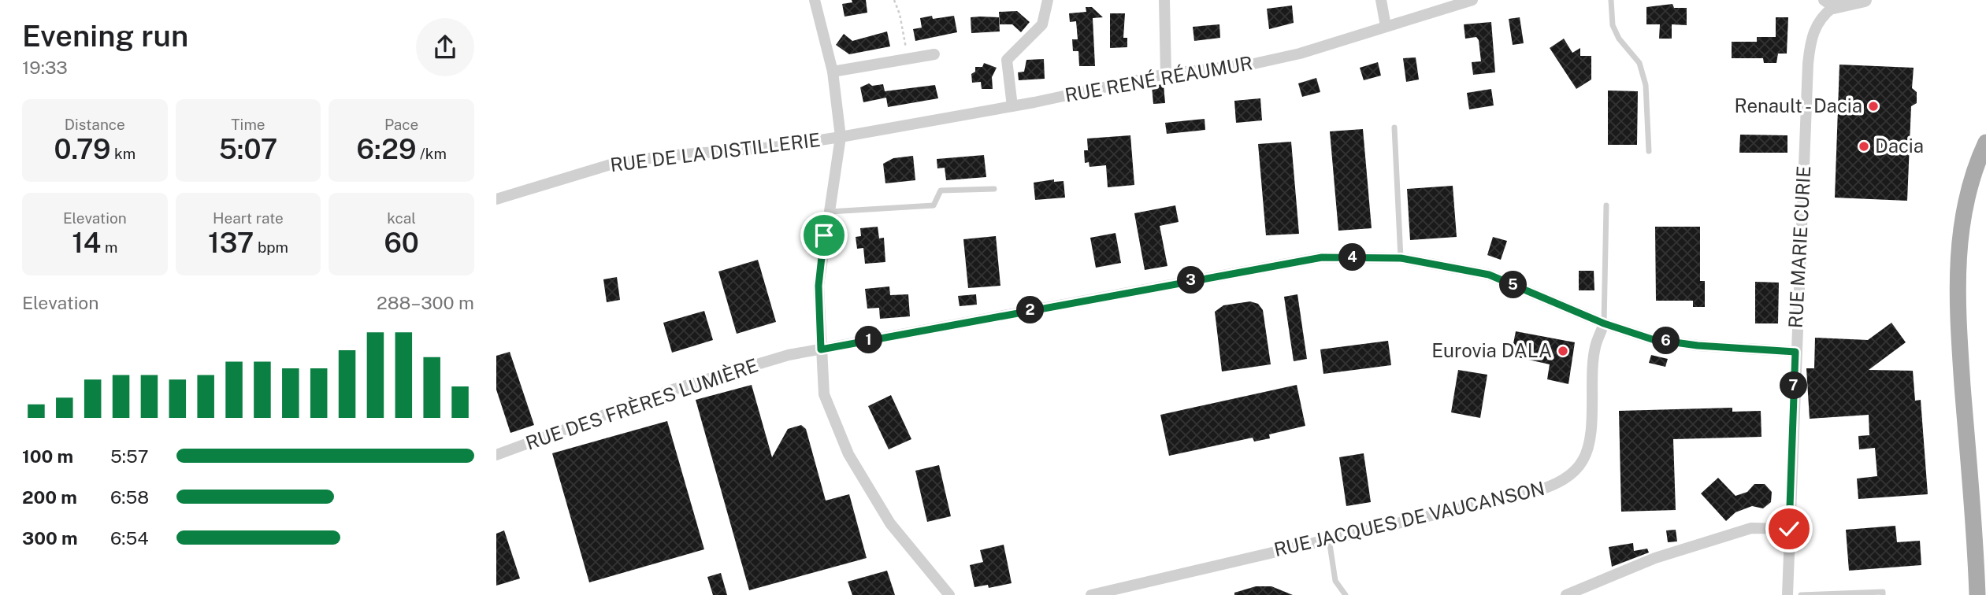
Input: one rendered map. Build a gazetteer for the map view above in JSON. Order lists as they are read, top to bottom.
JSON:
{
  "streets": {
    "street": [
      "RUE RENÉ RÉAUMUR",
      "RUE DE LA DISTILLERIE",
      "RUE MARIE CURIE",
      "RUE DES FRÈRES LUMIÈRE",
      "RUE JACQUES DE VAUCANSON"
    ]
  },
  "crossings": [
    ["RUE RENÉ RÉAUMUR", "RUE DE LA DISTILLERIE"],
    ["RUE MARIE CURIE", "RUE DES FRÈRES LUMIÈRE"],
    ["RUE DES FRÈRES LUMIÈRE", "RUE JACQUES DE VAUCANSON"]
  ],
  "places": ["Renault - Dacia", "Dacia", "Eurovia DALA"],
  "page": {
    "heading": ["Evening run", "19:33"],
    "stats": [
      ["Distance", "0.79 km"],
      ["Time", "5:07"],
      ["Pace", "6:29 /km"],
      ["Elevation", "14 m"],
      ["Heart rate", "137 bpm"],
      ["kcal", "60"]
    ],
    "pins": [
      "4",
      "3",
      "5",
      "2",
      "1",
      "6",
      "7"
    ],
    "chart": ["Elevation", "288–300 m"],
    "list": [
      {
        "name": "100 m",
        "note": "5:57"
      },
      {
        "name": "200 m",
        "note": "6:58"
      },
      {
        "name": "300 m",
        "note": "6:54"
      }
    ]
  }
}
